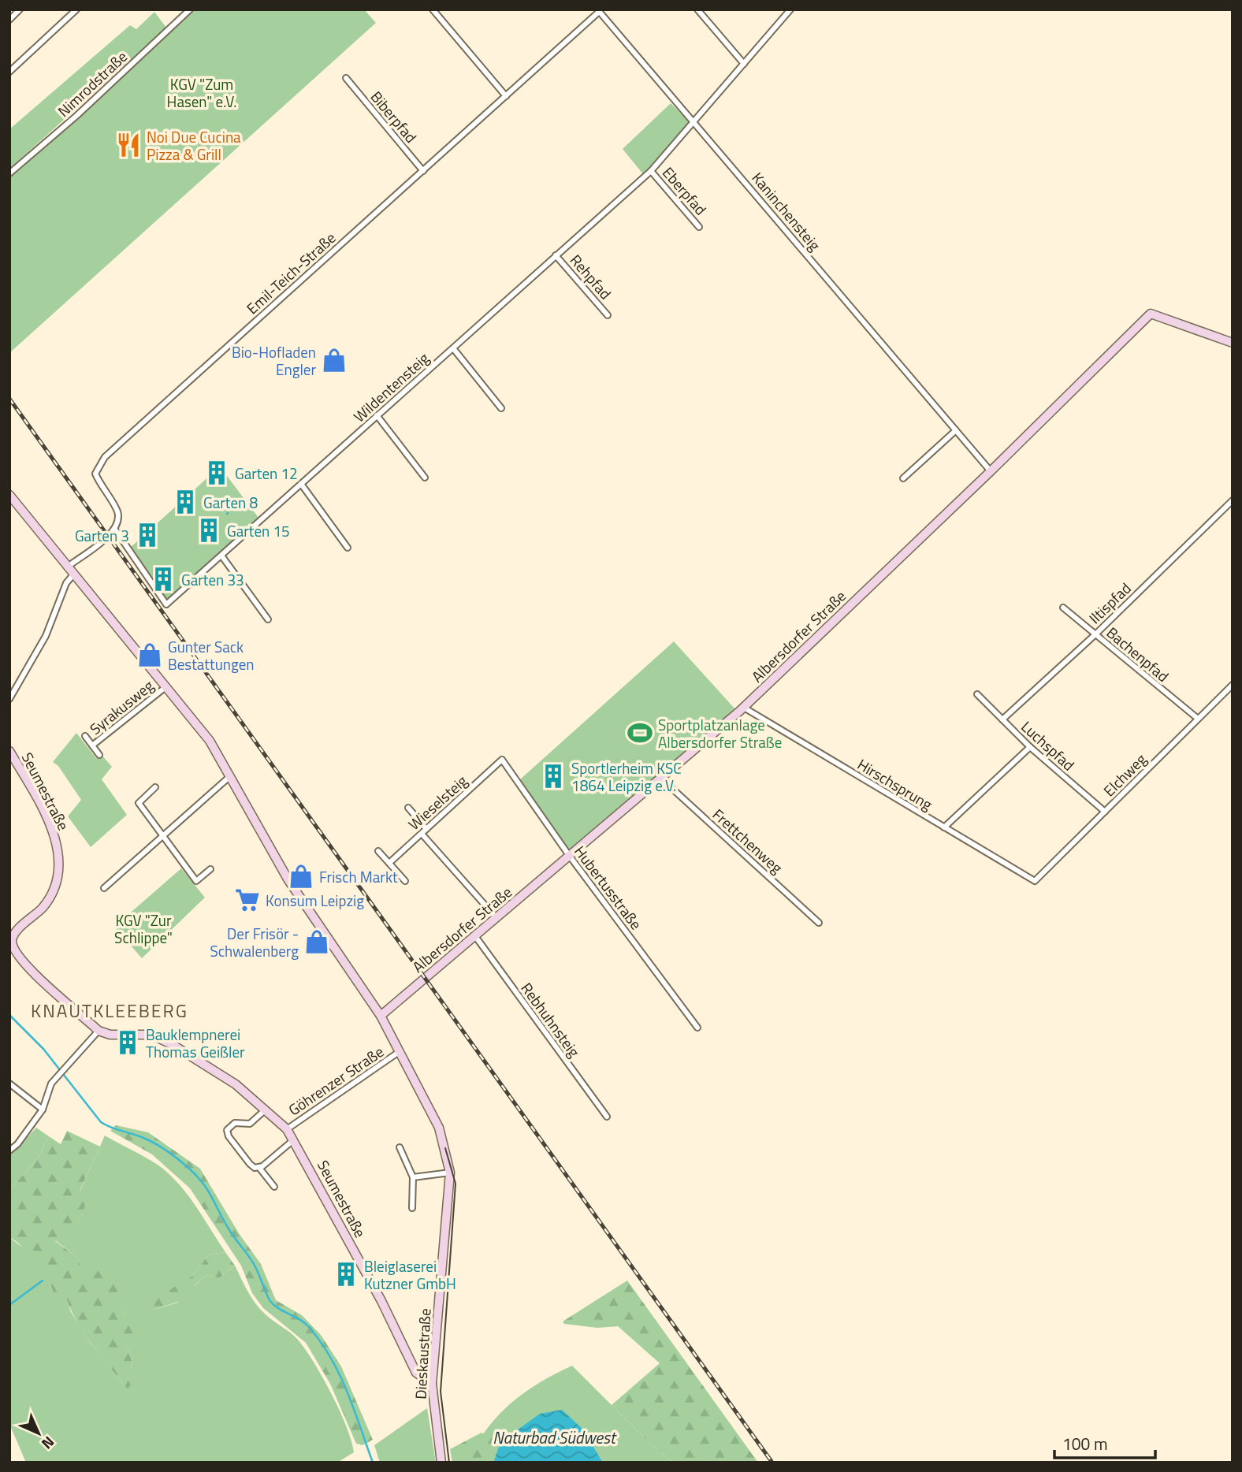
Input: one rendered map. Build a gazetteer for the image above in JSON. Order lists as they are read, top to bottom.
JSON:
{
  "streets": {
    "street": [
      "Nimrodstraße",
      "Biberpfad",
      "Eberpfad",
      "Kaninchensteig",
      "Emil-Teich-Straße",
      "Rehpfad",
      "Wildentensteig",
      "Iltispfad",
      "Albersdorfer Straße",
      "Bachenpfad",
      "Syrakusweg",
      "Luchspfad",
      "Elchweg",
      "Hirschsprung",
      "Seumestraße",
      "Wieselsteig",
      "Frettchenweg",
      "Hubertusstraße",
      "Rebhuhnsteig",
      "Göhrenzer Straße",
      "Dieskaustraße"
    ]
  },
  "crossings": [
    ["Biberpfad", "Emil-Teich-Straße"],
    ["Eberpfad", "Wildentensteig"],
    ["Kaninchensteig", "Emil-Teich-Straße"],
    ["Kaninchensteig", "Wildentensteig"],
    ["Kaninchensteig", "Albersdorfer Straße"],
    ["Emil-Teich-Straße", "Wildentensteig"],
    ["Rehpfad", "Wildentensteig"],
    ["Iltispfad", "Bachenpfad"],
    ["Iltispfad", "Luchspfad"],
    ["Albersdorfer Straße", "Hirschsprung"],
    ["Albersdorfer Straße", "Frettchenweg"],
    ["Albersdorfer Straße", "Hubertusstraße"],
    ["Albersdorfer Straße", "Rebhuhnsteig"],
    ["Albersdorfer Straße", "Dieskaustraße"],
    ["Bachenpfad", "Elchweg"],
    ["Syrakusweg", "Dieskaustraße"],
    ["Luchspfad", "Elchweg"],
    ["Elchweg", "Hirschsprung"],
    ["Seumestraße", "Göhrenzer Straße"],
    ["Seumestraße", "Dieskaustraße"],
    ["Wieselsteig", "Hubertusstraße"],
    ["Göhrenzer Straße", "Dieskaustraße"]
  ],
  "districts": ["KNAUTKLEEBERG"],
  "water": ["Naturbad Südwest"],
  "parks": ["KGV \"Zum Hasen\" e.V.", "KGV \"Zur Schlippe\""],
  "places": {
    "restaurant": ["Noi Due Cucina Pizza & Grill"],
    "shop": [
      "Bio-Hofladen Engler",
      "Gunter Sack Bestattungen",
      "Frisch Markt",
      "Der Frisör - Schwalenberg"
    ],
    "building": [
      "Garten 12",
      "Garten 8",
      "Garten 15",
      "Garten 3",
      "Garten 33",
      "Sportlerheim KSC 1864 Leipzig e.V.",
      "Bauklempnerei Thomas Geißler",
      "Bleiglaserei Kutzner GmbH"
    ],
    "sports": ["Sportplatzanlage Albersdorfer Straße"],
    "supermarket": ["Konsum Leipzig"]
  },
  "scale_bar": "100 m",
  "north": "bottom right"
}
